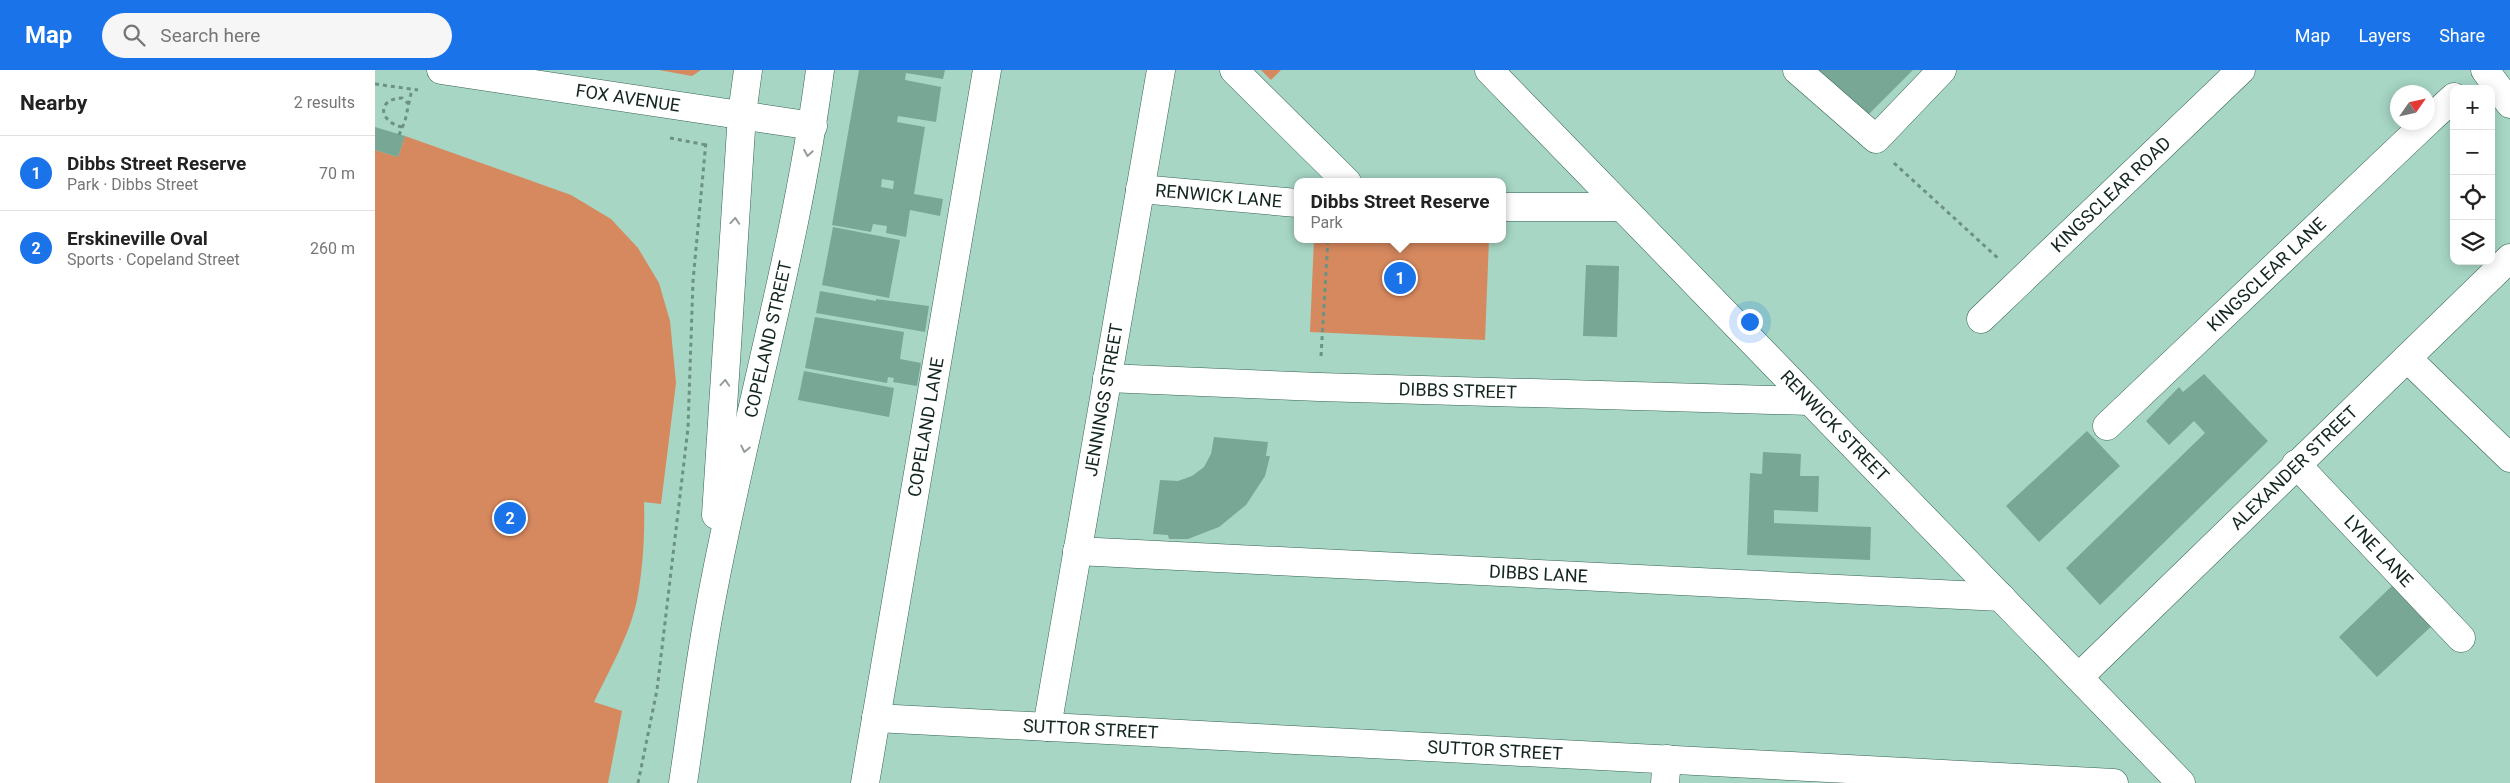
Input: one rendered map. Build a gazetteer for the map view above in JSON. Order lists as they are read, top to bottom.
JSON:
{
  "streets": {
    "street": [
      "FOX AVENUE",
      "KINGSCLEAR ROAD",
      "RENWICK LANE",
      "KINGSCLEAR LANE",
      "COPELAND STREET",
      "DIBBS STREET",
      "JENNINGS STREET",
      "COPELAND LANE",
      "RENWICK STREET",
      "ALEXANDER STREET",
      "LYNE LANE",
      "DIBBS LANE",
      "SUTTOR STREET"
    ]
  },
  "crossings": [
    ["FOX AVENUE", "COPELAND STREET"],
    ["RENWICK LANE", "JENNINGS STREET"],
    ["DIBBS STREET", "JENNINGS STREET"],
    ["DIBBS STREET", "RENWICK STREET"],
    ["JENNINGS STREET", "DIBBS LANE"],
    ["JENNINGS STREET", "SUTTOR STREET"],
    ["COPELAND LANE", "SUTTOR STREET"],
    ["RENWICK STREET", "ALEXANDER STREET"],
    ["RENWICK STREET", "DIBBS LANE"],
    ["ALEXANDER STREET", "LYNE LANE"]
  ],
  "north": "top right",
  "page": {
    "header": "Map",
    "search": "Search here",
    "nav": ["Map", "Layers", "Share"],
    "heading": ["Nearby", "2 results"],
    "map_buttons": ["+", "−"],
    "list": [
      {
        "mark": "1",
        "name": "Dibbs Street Reserve",
        "note": "Park · Dibbs Street",
        "value": "70 m"
      },
      {
        "mark": "2",
        "name": "Erskineville Oval",
        "note": "Sports · Copeland Street",
        "value": "260 m"
      }
    ],
    "popup": ["Dibbs Street Reserve", "Park"],
    "pins": ["1", "2"]
  }
}
